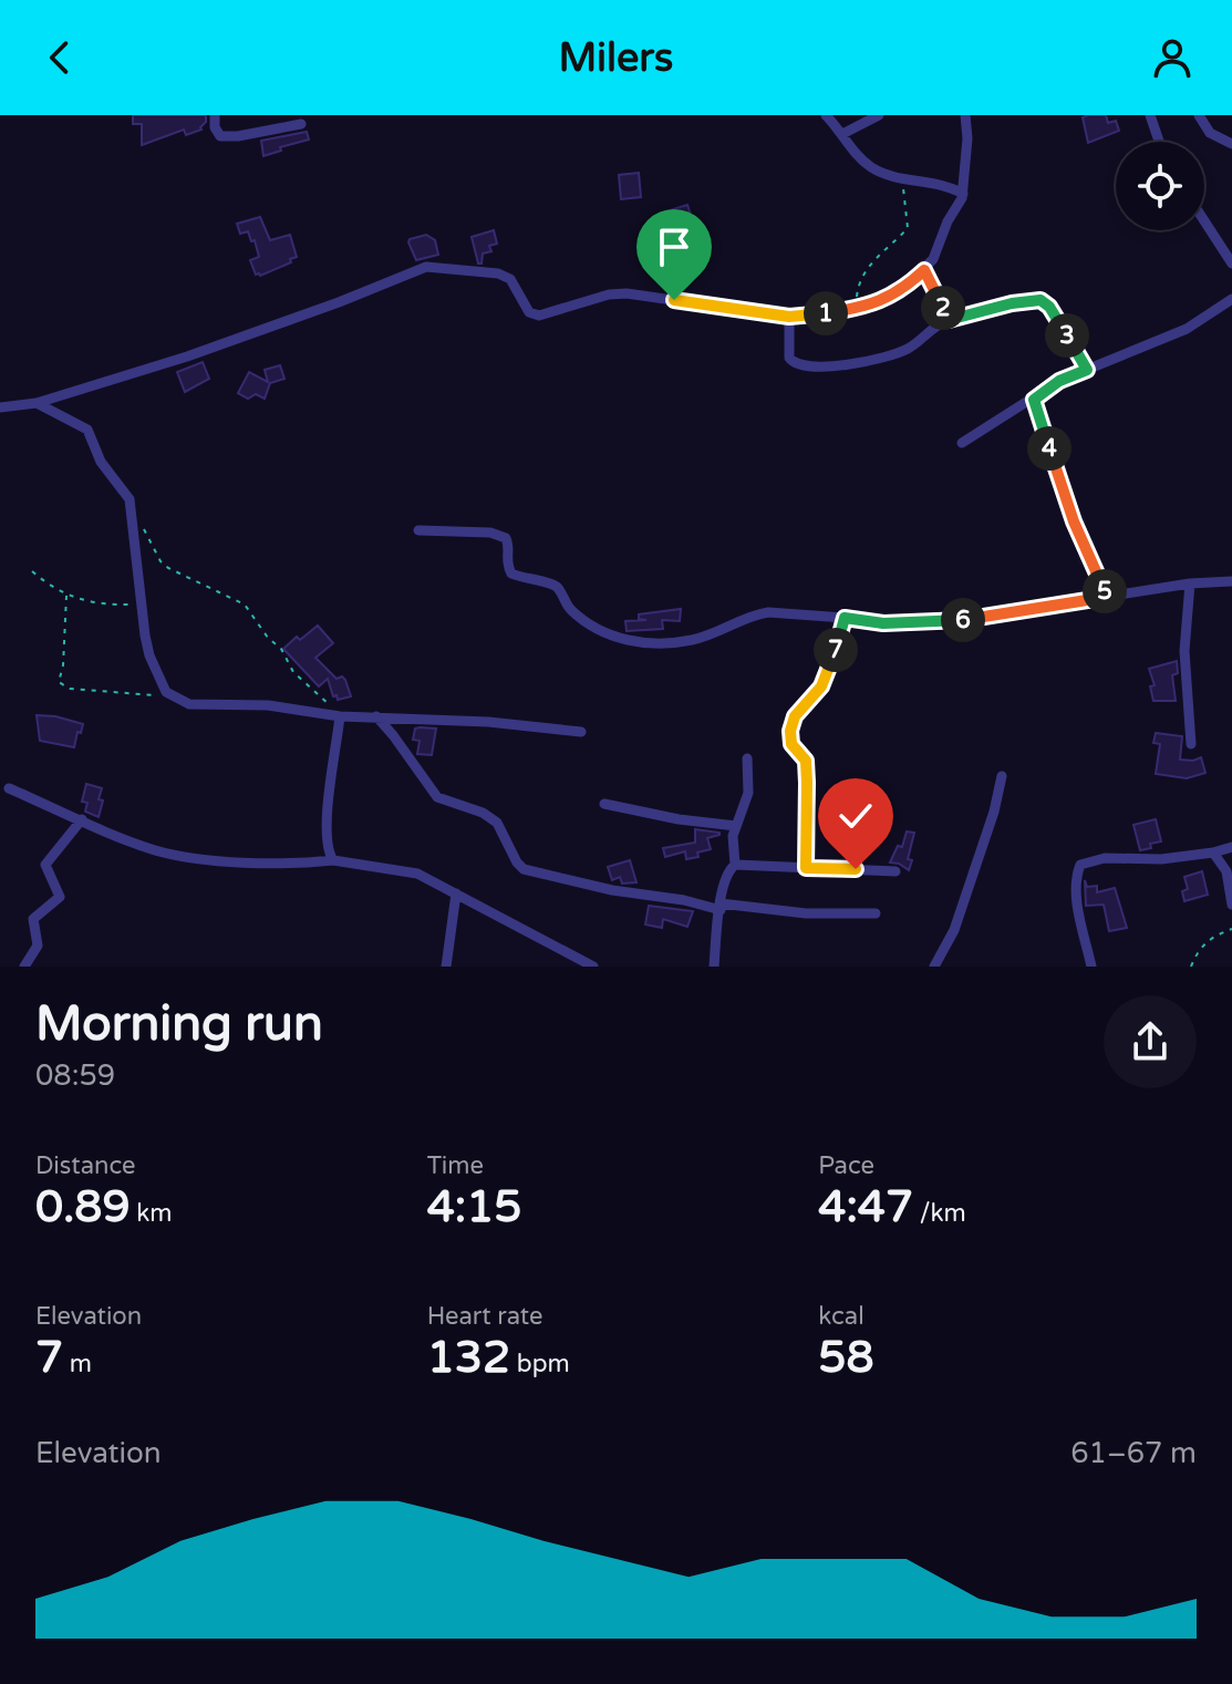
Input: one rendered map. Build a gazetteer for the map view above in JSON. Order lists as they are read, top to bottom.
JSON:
{
  "page": {
    "header": "Milers",
    "pins": [
      "2",
      "1",
      "3",
      "4",
      "5",
      "6",
      "7"
    ],
    "heading": ["Morning run", "08:59"],
    "stats": [
      ["Distance", "0.89 km"],
      ["Time", "4:15"],
      ["Pace", "4:47 /km"],
      ["Elevation", "7 m"],
      ["Heart rate", "132 bpm"],
      ["kcal", "58"]
    ],
    "chart": ["Elevation", "61–67 m"]
  }
}
